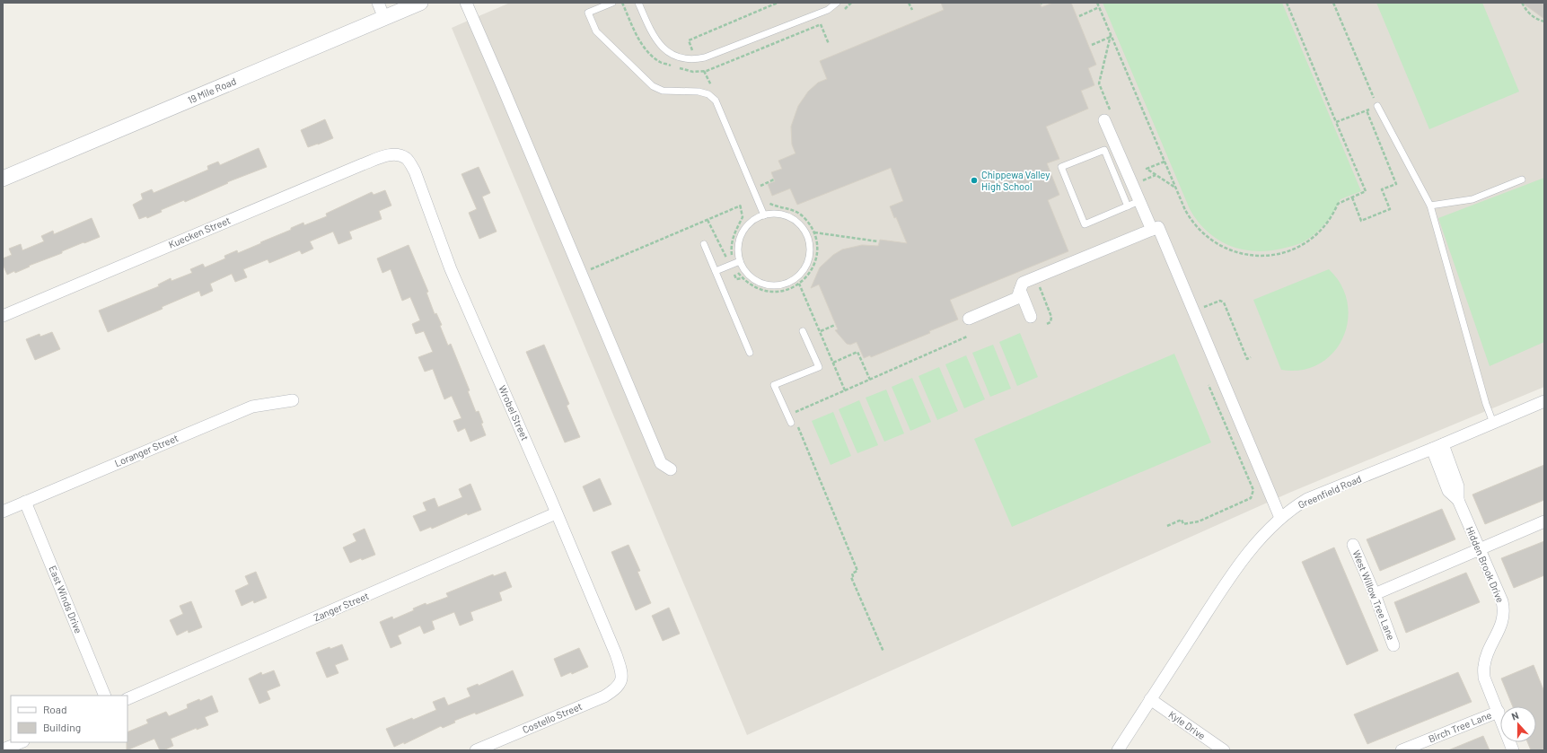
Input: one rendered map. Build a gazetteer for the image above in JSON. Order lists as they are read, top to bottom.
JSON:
{
  "streets": {
    "street": [
      "19 Mile Road",
      "Kuecken Street",
      "Wrobel Street",
      "Loranger Street",
      "Greenfield Road",
      "Hidden Brook Drive",
      "West Willow Tree Lane",
      "East Winds Drive",
      "Zanger Street",
      "Costello Street",
      "Kyle Drive",
      "Birch Tree Lane"
    ]
  },
  "crossings": [
    ["Kuecken Street", "Wrobel Street"],
    ["Wrobel Street", "Zanger Street"],
    ["Wrobel Street", "Costello Street"],
    ["Loranger Street", "East Winds Drive"],
    ["Greenfield Road", "Hidden Brook Drive"],
    ["Greenfield Road", "Kyle Drive"],
    ["Hidden Brook Drive", "Birch Tree Lane"]
  ],
  "places": ["Chippewa Valley High School"],
  "legend": ["Road", "Building"],
  "north": "top"
}
